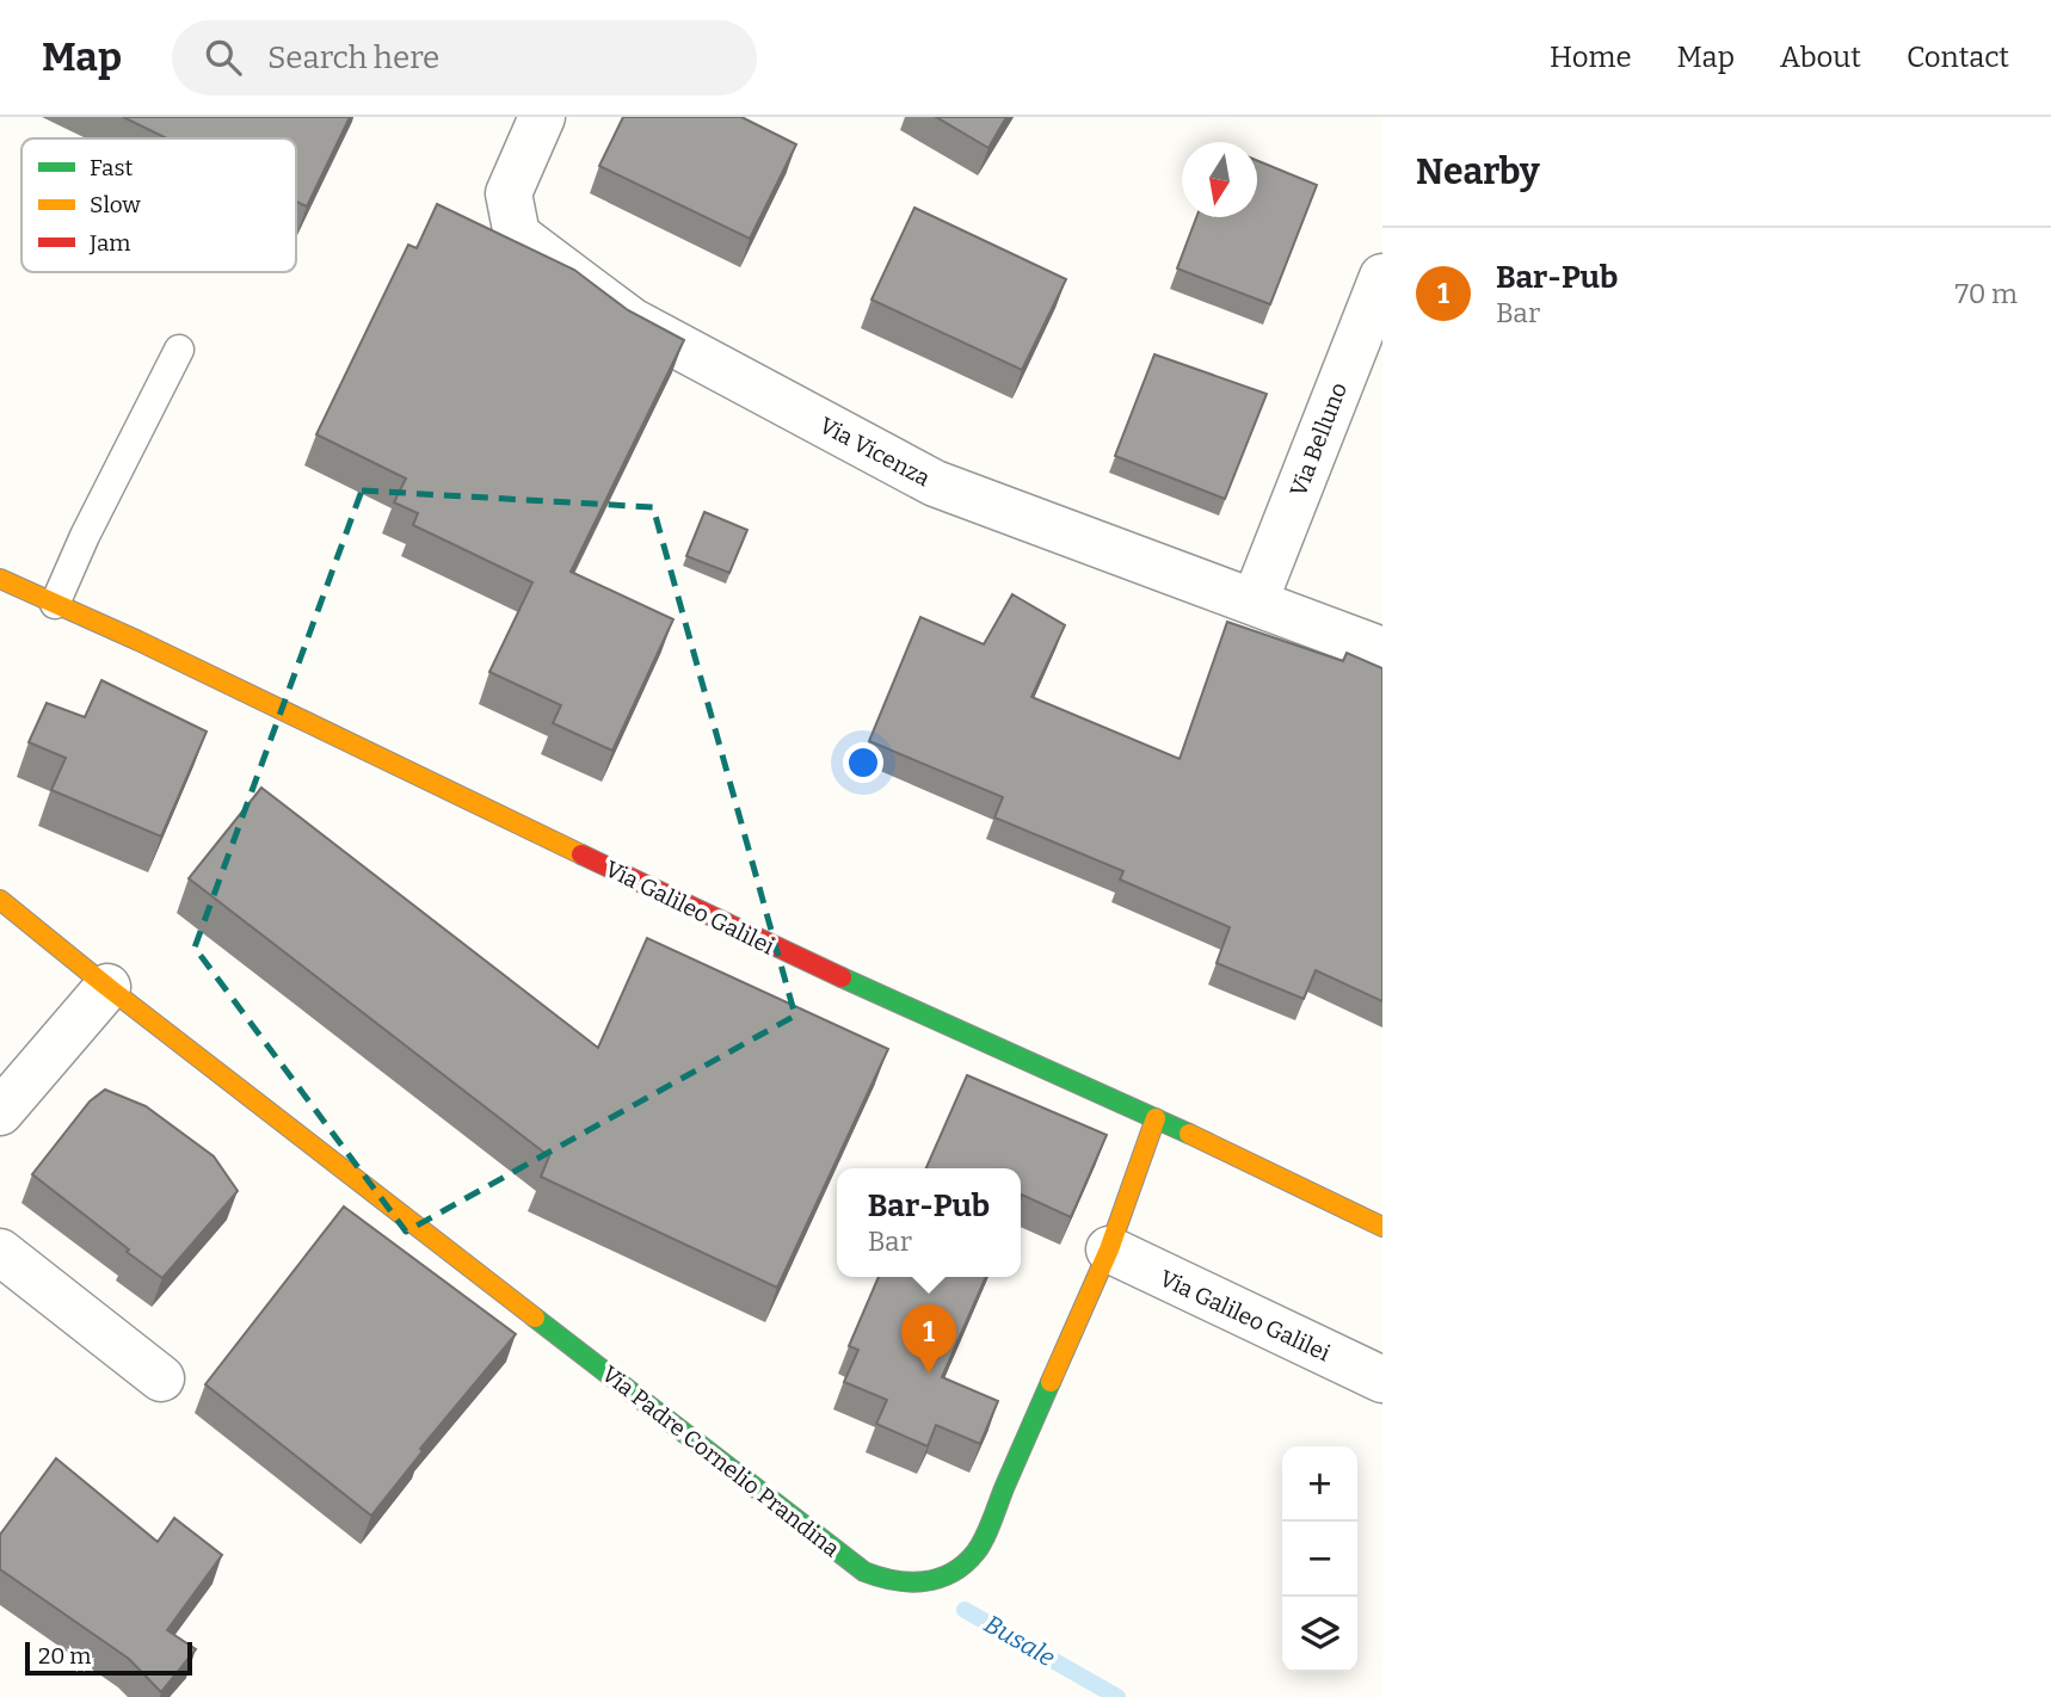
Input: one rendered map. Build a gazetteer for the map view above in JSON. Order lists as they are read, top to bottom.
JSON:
{
  "streets": {
    "street": [
      "Via Belluno",
      "Via Vicenza",
      "Via Galileo Galilei",
      "Via Padre Cornelio Prandina"
    ]
  },
  "crossings": [
    ["Via Belluno", "Via Vicenza"],
    ["Via Galileo Galilei", "Via Padre Cornelio Prandina"]
  ],
  "water": ["Busale"],
  "legend": ["Fast", "Slow", "Jam"],
  "scale_bar": "20 m",
  "north": "bottom",
  "page": {
    "header": "Map",
    "search": "Search here",
    "nav": [
      "Home",
      "Map",
      "About",
      "Contact"
    ],
    "heading": "Nearby",
    "list": [
      {
        "mark": "1",
        "name": "Bar-Pub",
        "note": "Bar",
        "value": "70 m"
      }
    ],
    "popup": ["Bar-Pub", "Bar"],
    "pins": "1",
    "map_buttons": ["+", "−"],
    "scale": "20 m"
  }
}
